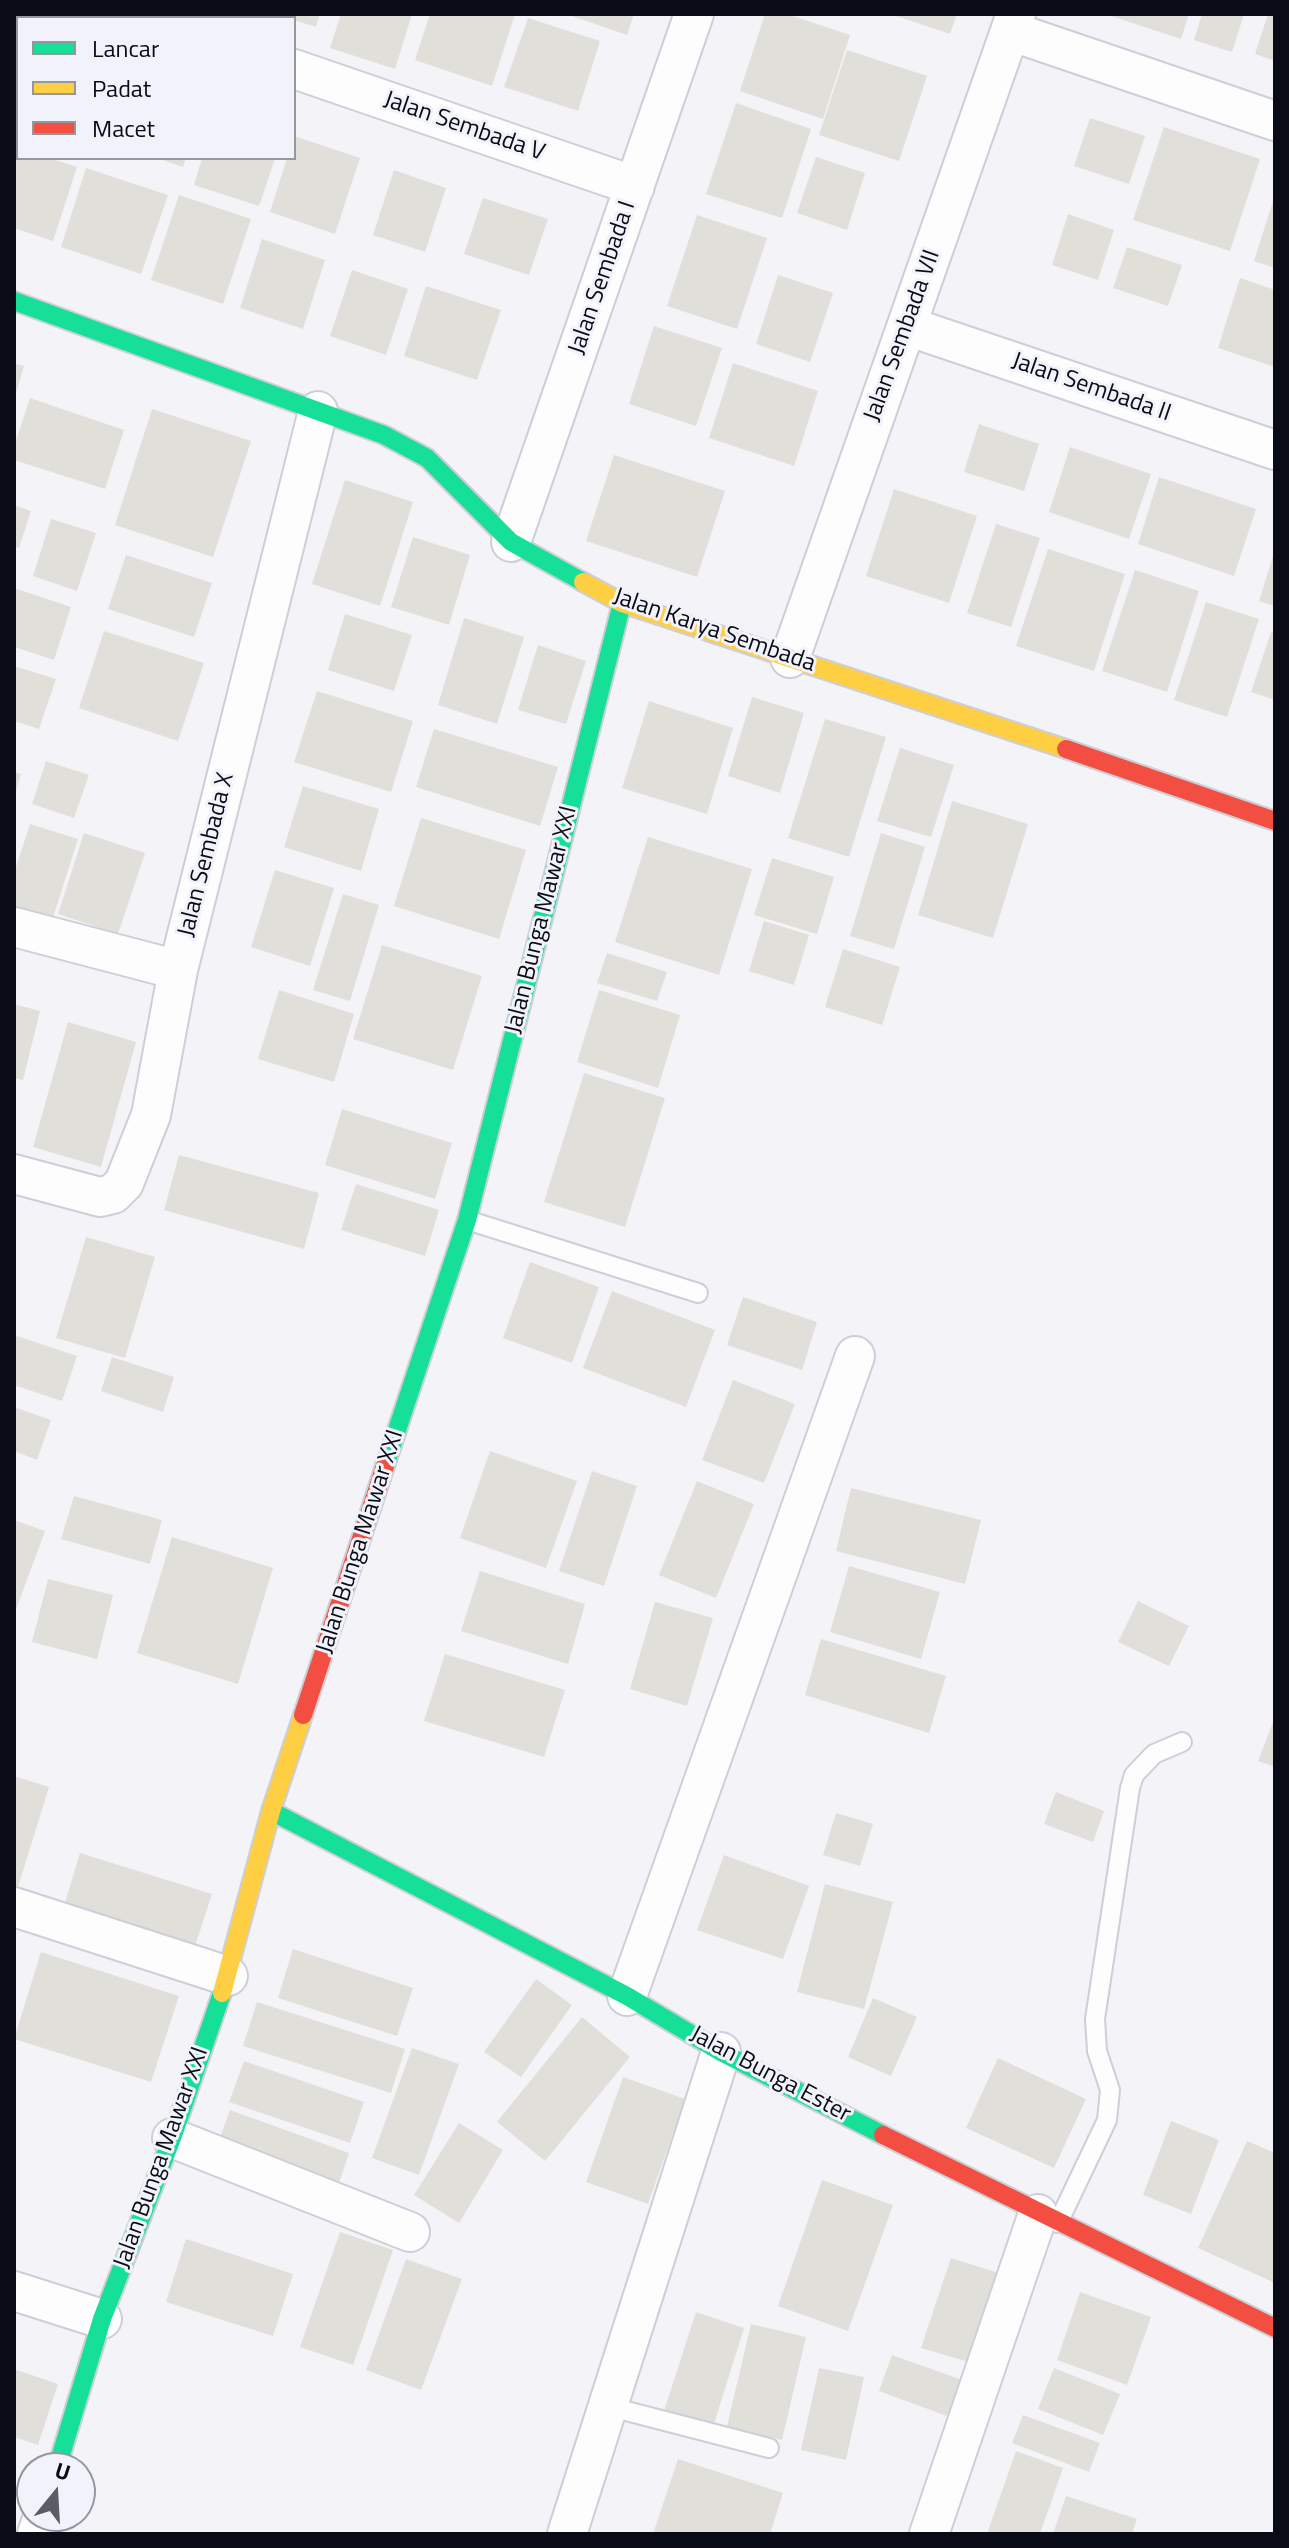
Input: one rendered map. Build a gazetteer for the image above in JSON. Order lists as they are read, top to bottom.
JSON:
{
  "streets": {
    "street": [
      "Jalan Sembada V",
      "Jalan Sembada I",
      "Jalan Sembada VII",
      "Jalan Sembada II",
      "Jalan Karya Sembada",
      "Jalan Sembada X",
      "Jalan Bunga Mawar XXI",
      "Jalan Bunga Ester"
    ]
  },
  "crossings": [
    ["Jalan Sembada V", "Jalan Sembada I"],
    ["Jalan Sembada I", "Jalan Karya Sembada"],
    ["Jalan Sembada VII", "Jalan Sembada II"],
    ["Jalan Sembada VII", "Jalan Karya Sembada"],
    ["Jalan Karya Sembada", "Jalan Sembada X"],
    ["Jalan Karya Sembada", "Jalan Bunga Mawar XXI"],
    ["Jalan Bunga Mawar XXI", "Jalan Bunga Ester"]
  ],
  "legend": ["Lancar", "Padat", "Macet"],
  "north": "top"
}
